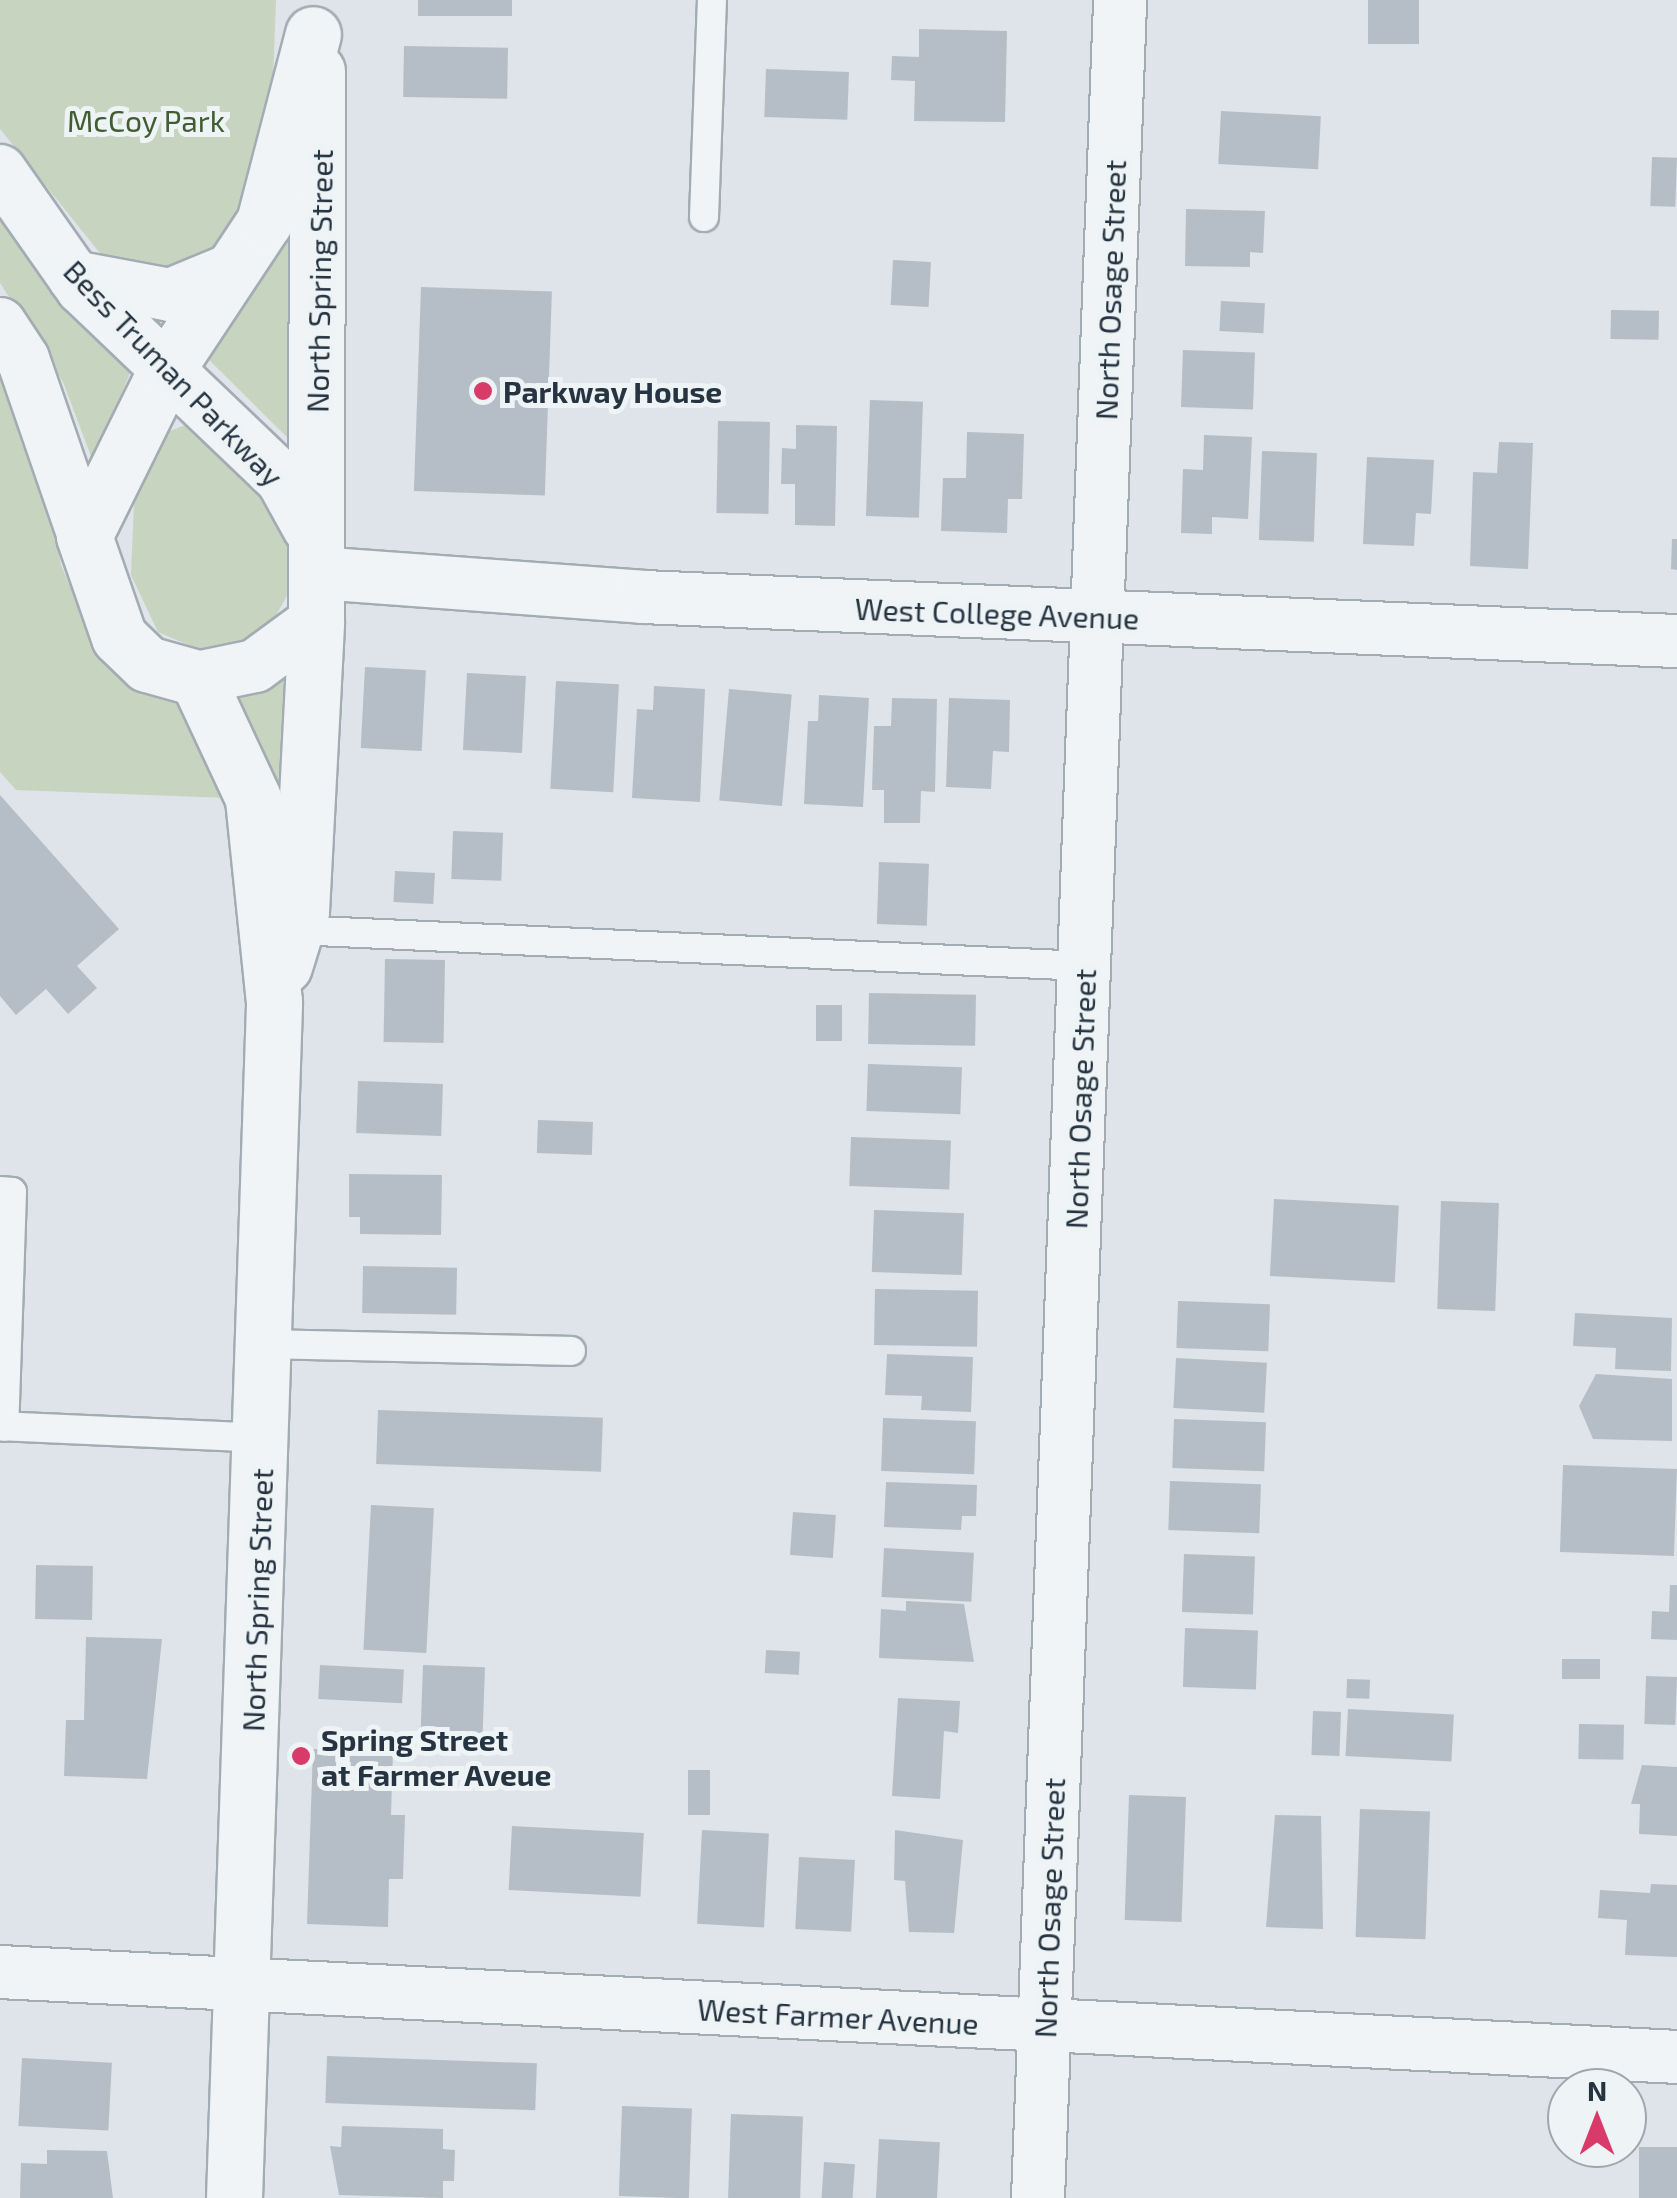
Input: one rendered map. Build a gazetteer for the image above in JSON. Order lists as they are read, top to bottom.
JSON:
{
  "streets": {
    "street": [
      "North Spring Street",
      "North Osage Street",
      "Bess Truman Parkway",
      "West College Avenue",
      "West Farmer Avenue"
    ]
  },
  "crossings": [
    ["North Spring Street", "Bess Truman Parkway"],
    ["North Spring Street", "West College Avenue"],
    ["North Spring Street", "West Farmer Avenue"],
    ["North Osage Street", "West College Avenue"],
    ["North Osage Street", "West Farmer Avenue"],
    ["Bess Truman Parkway", "West College Avenue"]
  ],
  "parks": ["McCoy Park"],
  "places": ["Parkway House", "Spring Street at Farmer Aveue"],
  "north": "top"
}
